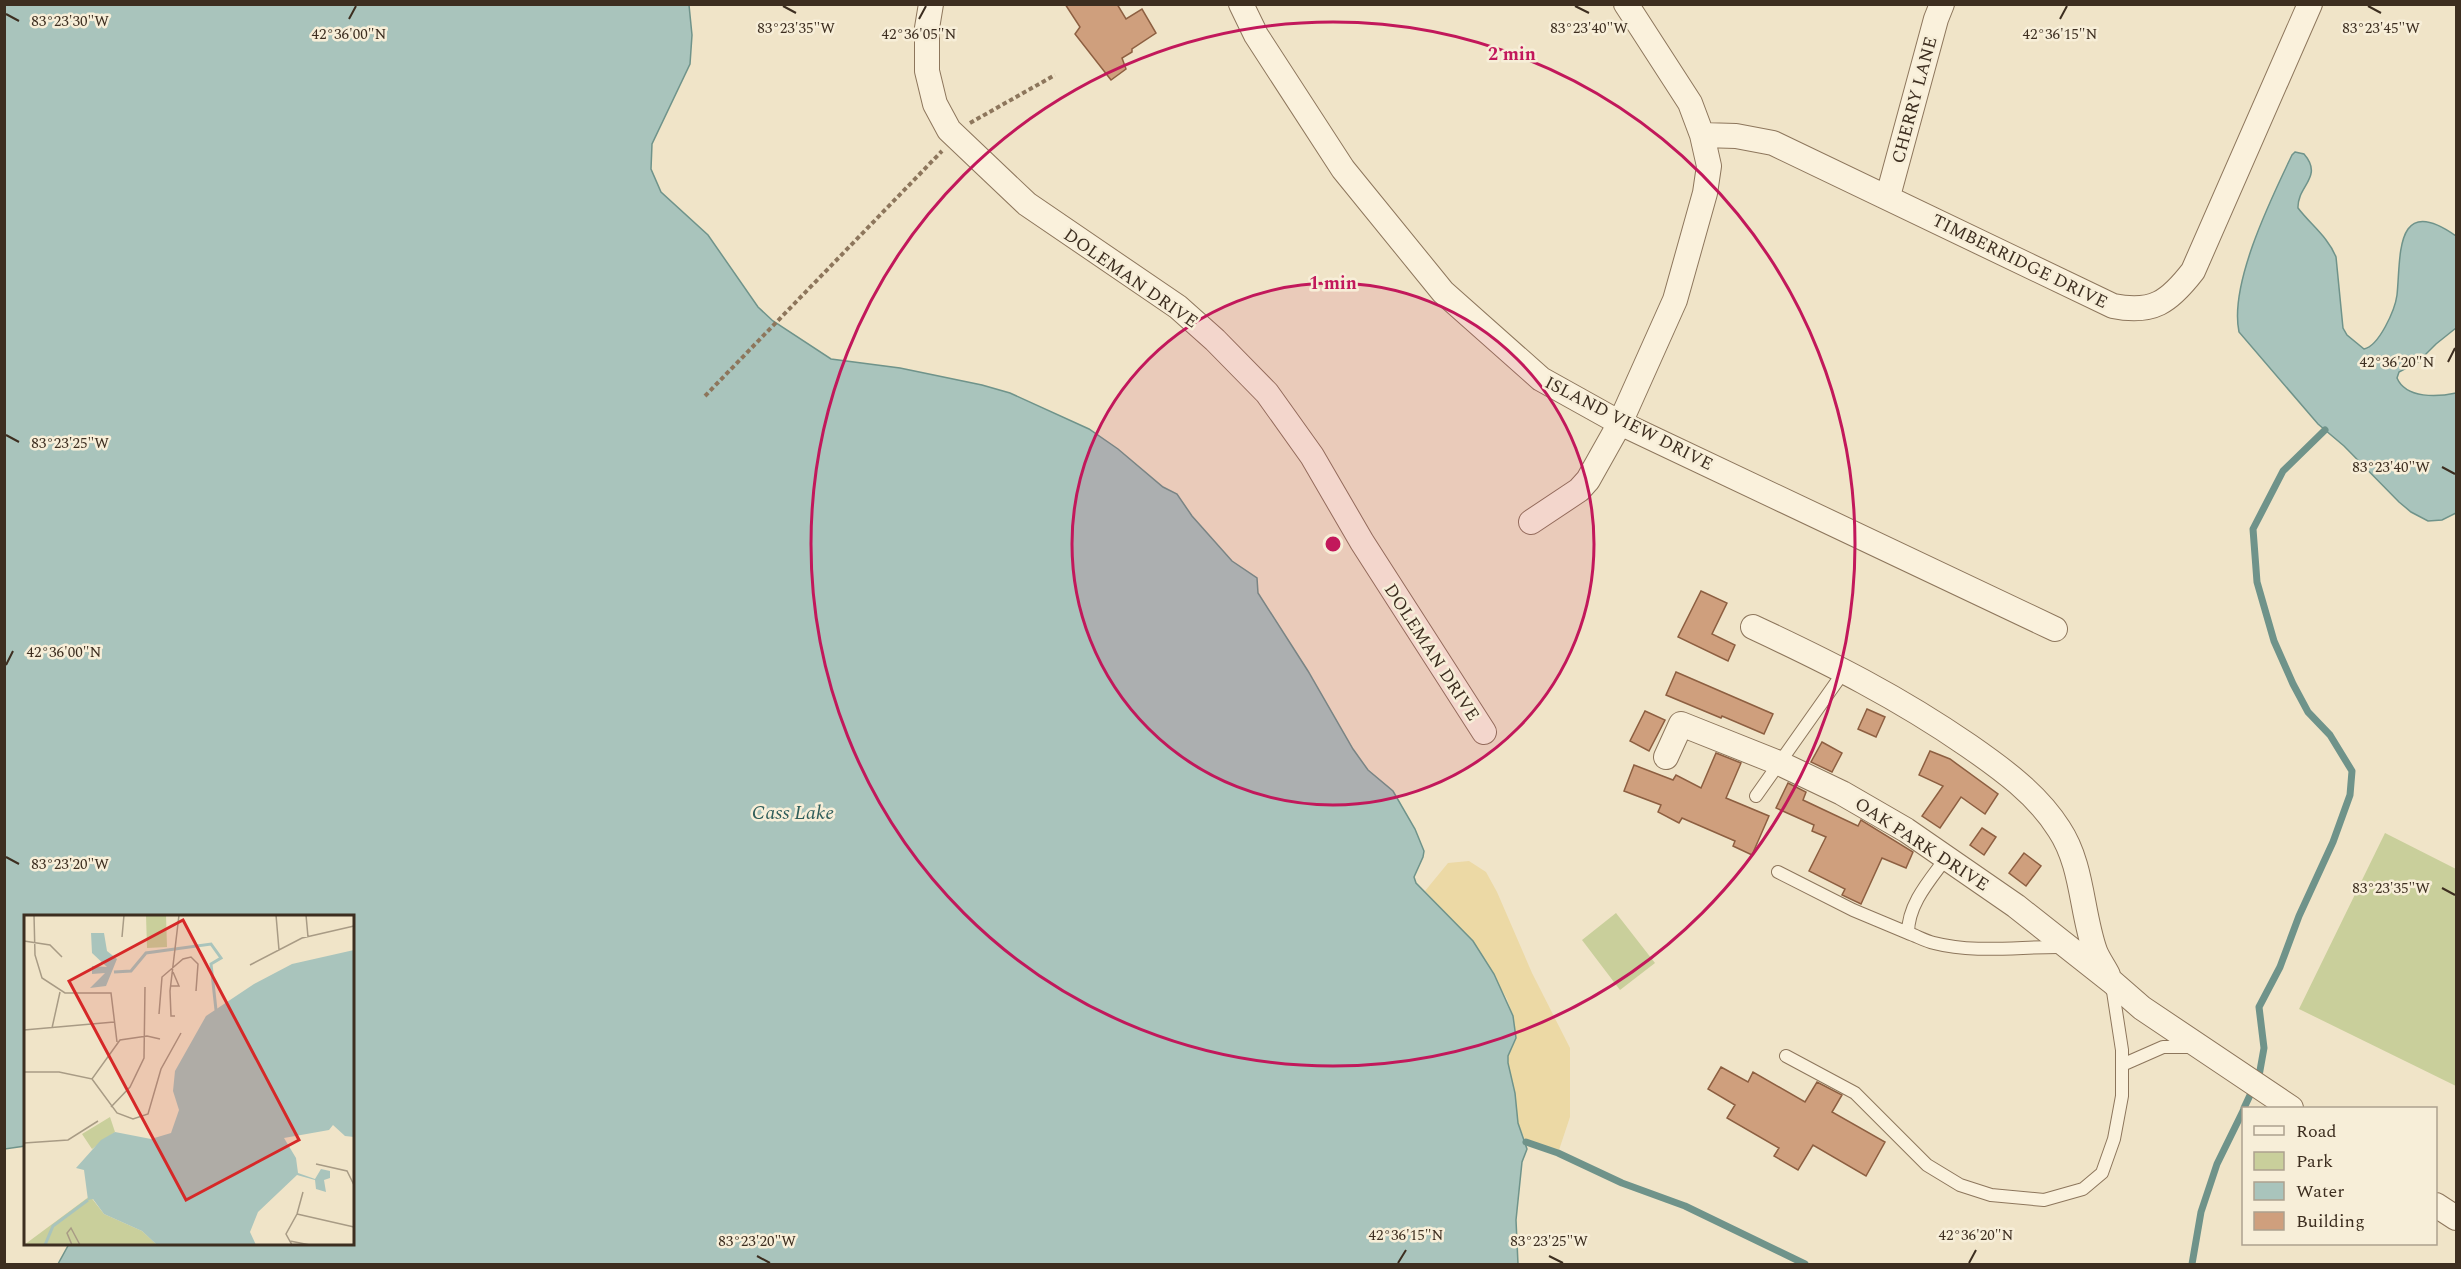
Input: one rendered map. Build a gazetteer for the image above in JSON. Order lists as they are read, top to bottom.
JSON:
{
  "streets": {
    "street": [
      "CHERRY LANE",
      "TIMBERRIDGE DRIVE",
      "DOLEMAN DRIVE",
      "ISLAND VIEW DRIVE",
      "OAK PARK DRIVE"
    ]
  },
  "crossings": [
    ["CHERRY LANE", "TIMBERRIDGE DRIVE"]
  ],
  "water": ["Cass Lake"],
  "legend": [
    "Road",
    "Park",
    "Water",
    "Building"
  ],
  "coordinates": [
    "83°23'30\"W",
    "83°23'45\"W",
    "83°23'35\"W",
    "83°23'40\"W",
    "42°36'00\"N",
    "42°36'05\"N",
    "42°36'15\"N",
    "42°36'20\"N",
    "83°23'25\"W",
    "83°23'20\"W"
  ],
  "rings": ["2 min", "1 min"]
}
